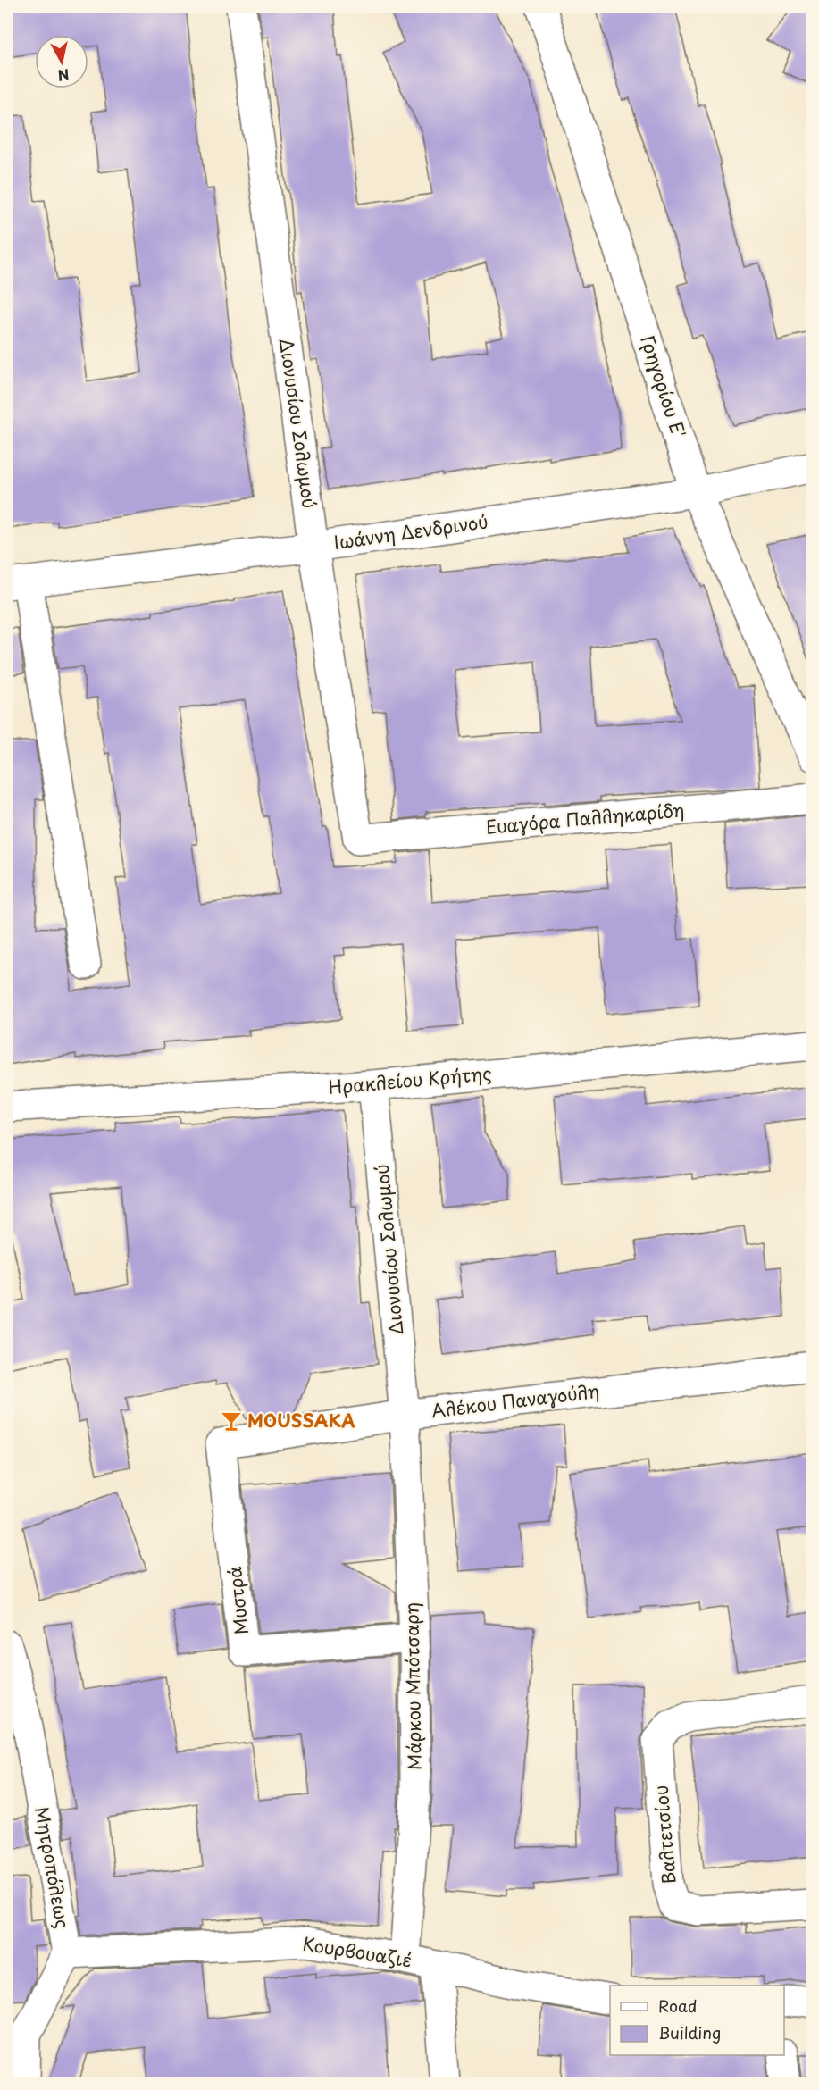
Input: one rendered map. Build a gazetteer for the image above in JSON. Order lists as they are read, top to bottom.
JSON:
{
  "streets": {
    "street": [
      "Γρηγορίου Ε'",
      "Διονυσίου Σολωμού",
      "Ιωάννη Δενδρινού",
      "Ευαγόρα Παλληκαρίδη",
      "Ηρακλείου Κρήτης",
      "Αλέκου Παναγούλη",
      "Μυστρά",
      "Μάρκου Μπότσαρη",
      "Βαλτετσίου",
      "Μητροπόλεως",
      "Κουρβουαζιέ"
    ]
  },
  "crossings": [
    ["Γρηγορίου Ε'", "Ιωάννη Δενδρινού"],
    ["Διονυσίου Σολωμού", "Ιωάννη Δενδρινού"],
    ["Διονυσίου Σολωμού", "Ευαγόρα Παλληκαρίδη"],
    ["Διονυσίου Σολωμού", "Ηρακλείου Κρήτης"],
    ["Διονυσίου Σολωμού", "Αλέκου Παναγούλη"],
    ["Διονυσίου Σολωμού", "Μάρκου Μπότσαρη"],
    ["Αλέκου Παναγούλη", "Μυστρά"],
    ["Αλέκου Παναγούλη", "Μάρκου Μπότσαρη"],
    ["Μυστρά", "Μάρκου Μπότσαρη"],
    ["Μάρκου Μπότσαρη", "Κουρβουαζιέ"],
    ["Μητροπόλεως", "Κουρβουαζιέ"]
  ],
  "places": {
    "bar": ["MOUSSAKA"]
  },
  "legend": ["Road", "Building"],
  "north": "bottom"
}
